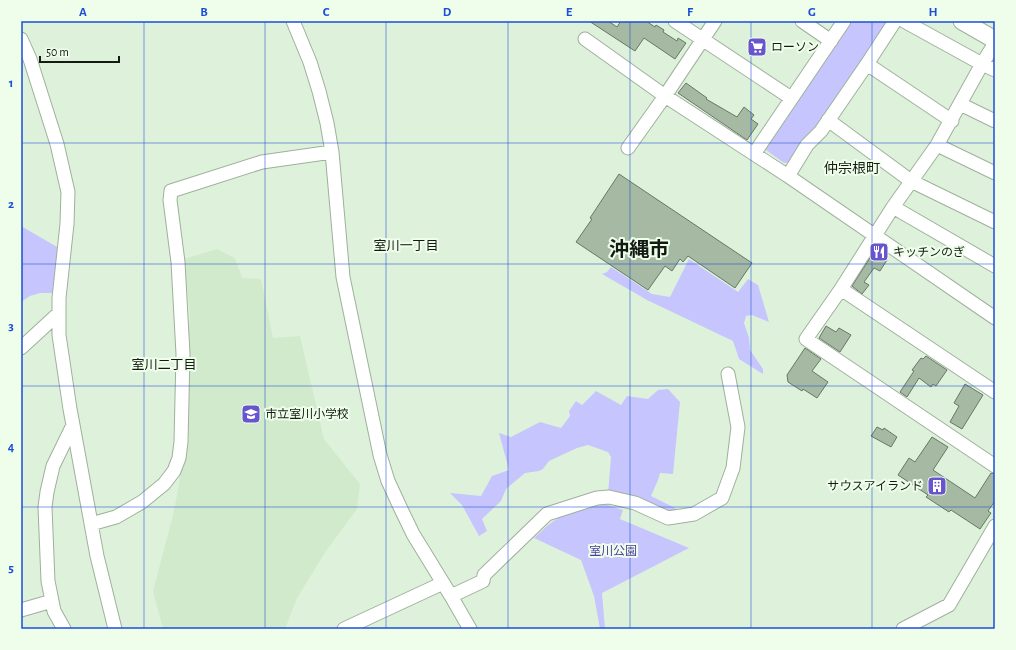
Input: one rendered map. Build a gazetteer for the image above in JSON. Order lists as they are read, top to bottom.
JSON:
{
  "districts": [
    "仲宗根町",
    "室川一丁目",
    "沖縄市",
    "室川二丁目"
  ],
  "parks": ["室川公園"],
  "places": {
    "supermarket": ["ローソン"],
    "restaurant": ["キッチンのぎ"],
    "school or university": ["市立室川小学校"],
    "building": ["サウスアイランド"]
  },
  "scale_bar": "50 m",
  "grid": {
    "columns": [
      "A",
      "B",
      "C",
      "D",
      "E",
      "F",
      "G",
      "H"
    ],
    "rows": [
      "1",
      "2",
      "3",
      "4",
      "5"
    ]
  }
}
